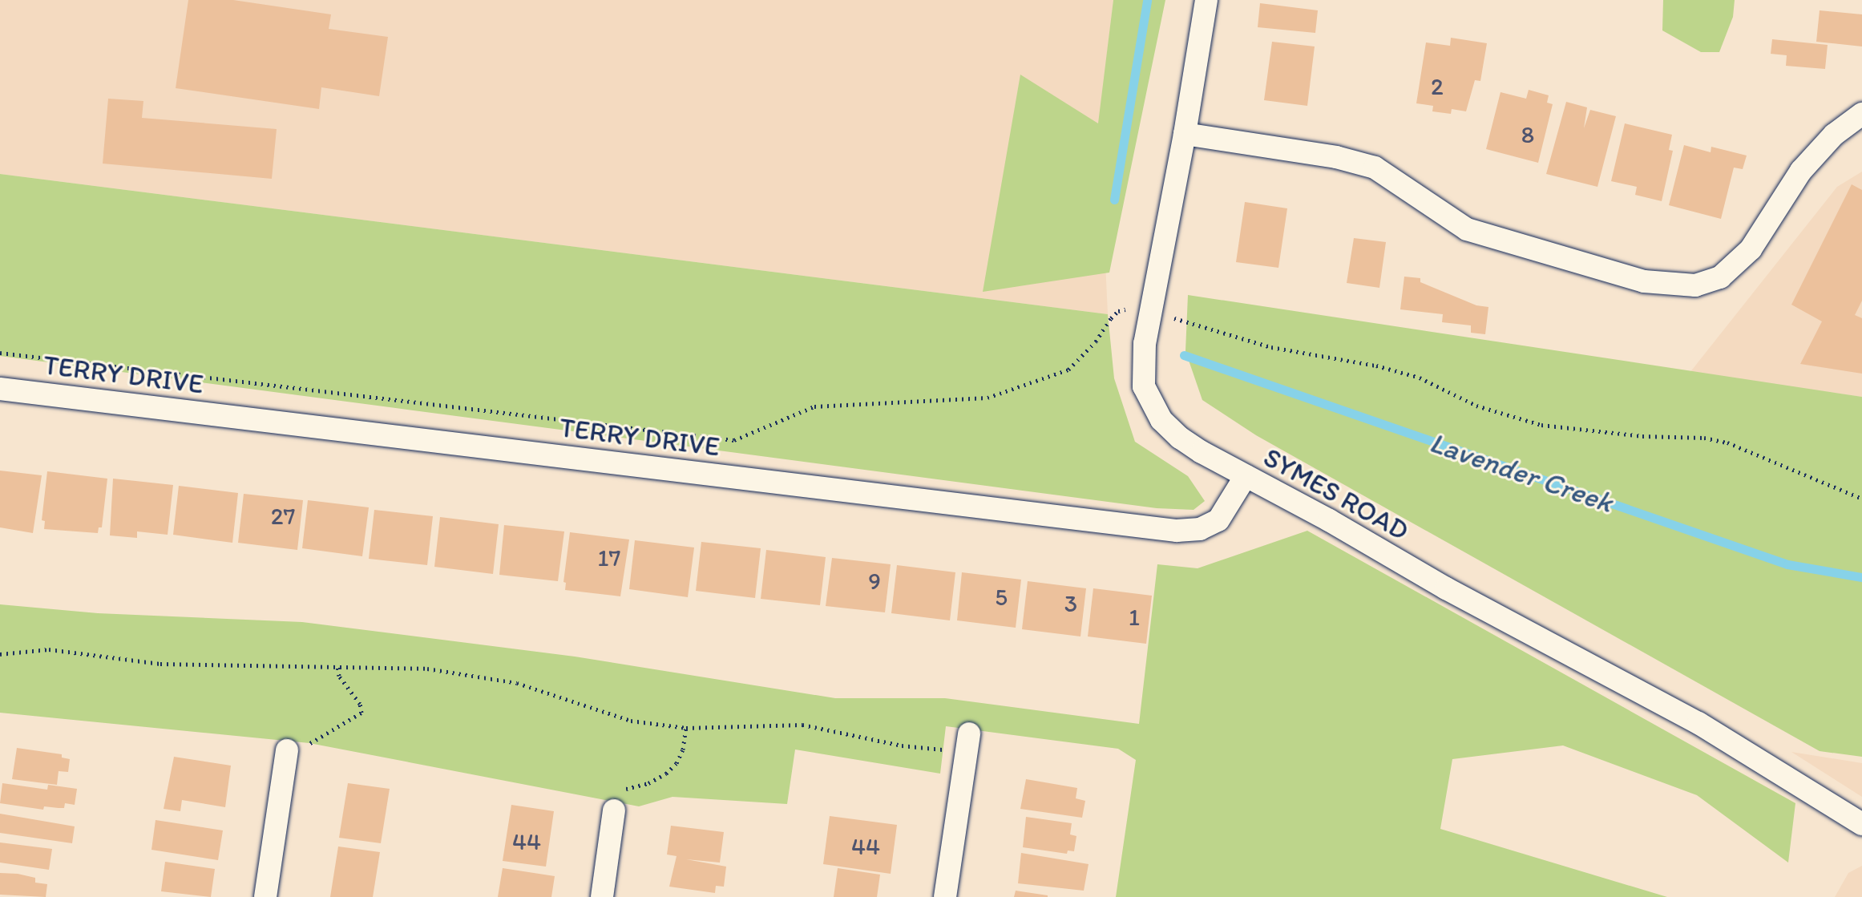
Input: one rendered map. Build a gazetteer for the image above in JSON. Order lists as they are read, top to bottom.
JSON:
{
  "streets": {
    "street": ["TERRY DRIVE", "SYMES ROAD"]
  },
  "crossings": [
    ["TERRY DRIVE", "SYMES ROAD"]
  ],
  "water": ["Lavender Creek"],
  "house_numbers": [
    "2",
    "8",
    "27",
    "17",
    "9",
    "5",
    "3",
    "1",
    "44",
    "44"
  ]
}
